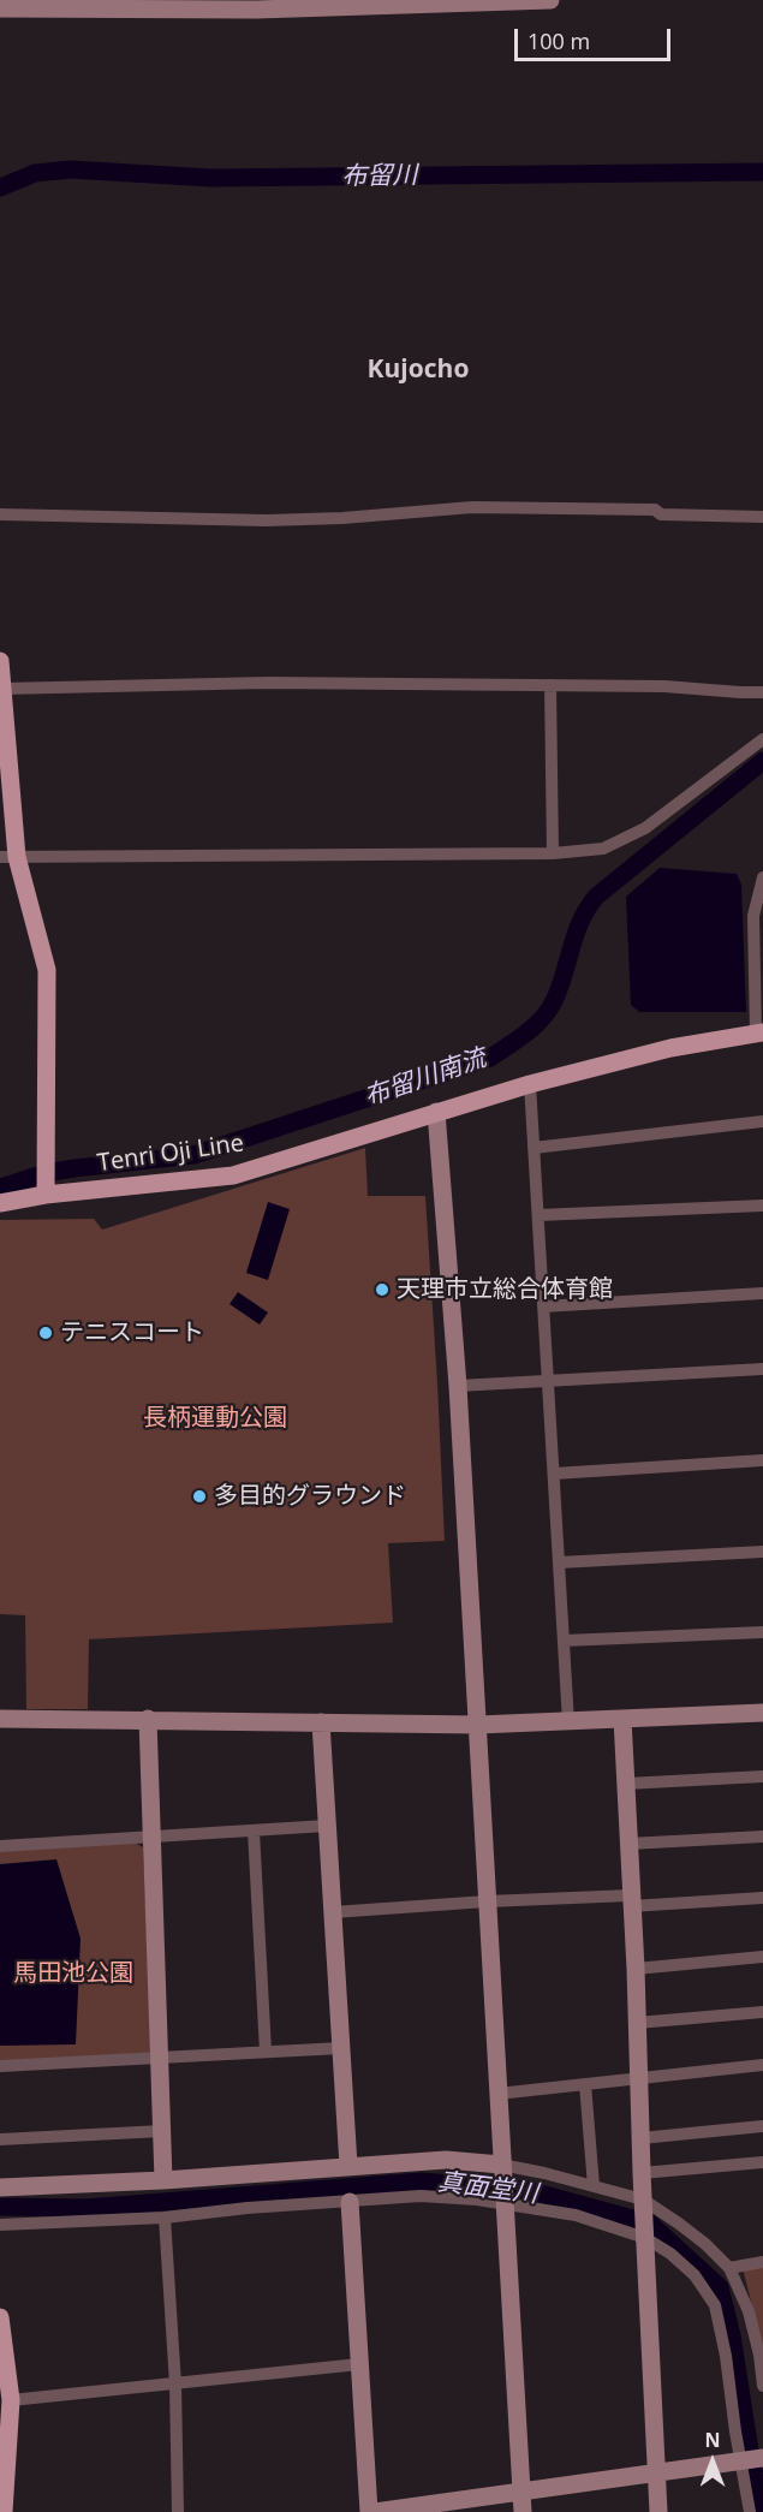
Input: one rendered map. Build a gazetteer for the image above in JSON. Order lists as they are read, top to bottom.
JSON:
{
  "streets": {
    "main road": ["Tenri Oji Line"]
  },
  "districts": ["Kujocho"],
  "water": ["布留川", "布留川南流", "真面堂川"],
  "parks": ["長柄運動公園", "馬田池公園"],
  "places": ["天理市立総合体育館", "テニスコート", "多目的グラウンド"],
  "scale_bar": "100 m",
  "north": "top"
}
